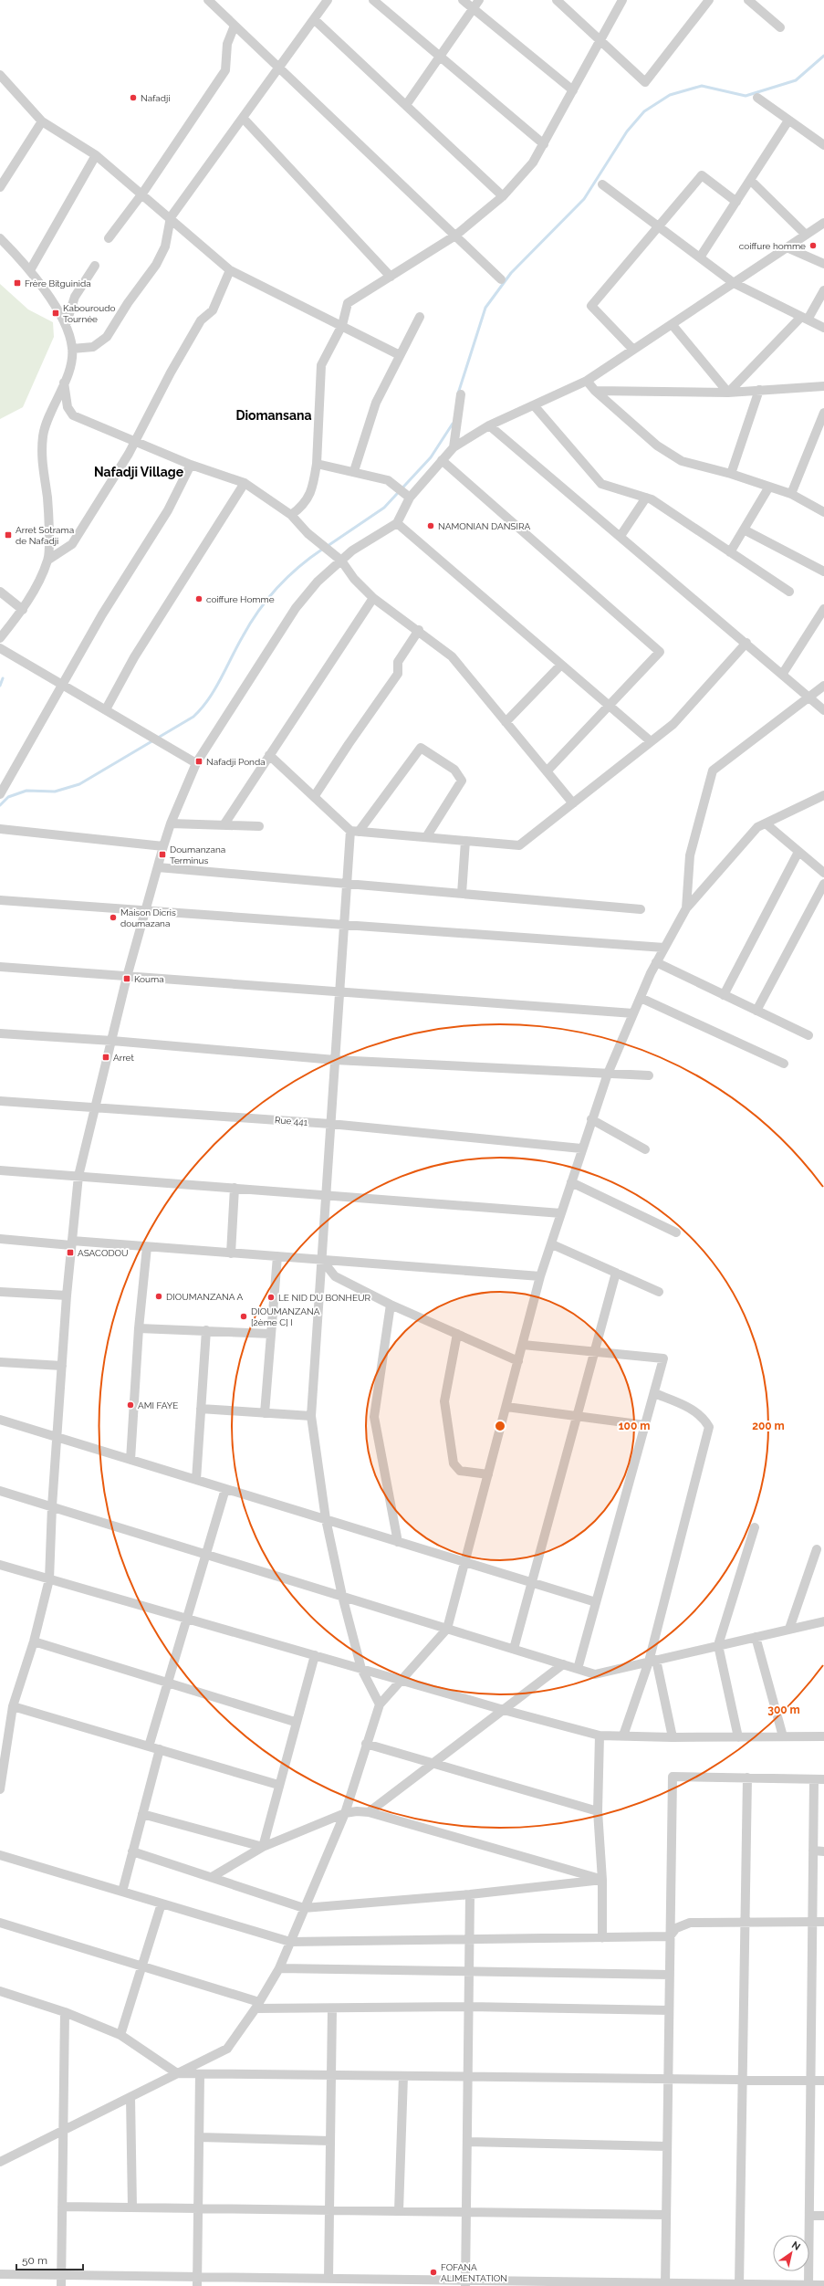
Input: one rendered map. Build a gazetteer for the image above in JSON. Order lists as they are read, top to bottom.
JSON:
{
  "streets": {
    "street": ["Rue 441"]
  },
  "districts": ["Diomansana", "Nafadji Village"],
  "places": {
    "other": [
      "Nafadji",
      "coiffure homme",
      "NAMONIAN DANSIRA",
      "coiffure Homme",
      "Maison Dicris doumazana",
      "DIOUMANZANA A",
      "LE NID DU BONHEUR",
      "DIOUMANZANA [2ème C] I",
      "AMI FAYE",
      "FOFANA ALIMENTATION"
    ],
    "transit": [
      "Frère Bitguinida",
      "Kabouroudo Tournée",
      "Arret Sotrama de Nafadji",
      "Nafadji Ponda",
      "Doumanzana Terminus",
      "Kouma",
      "Arret",
      "ASACODOU"
    ]
  },
  "scale_bar": "50 m",
  "north": "top right",
  "rings": ["100 m", "200 m", "300 m"]
}
